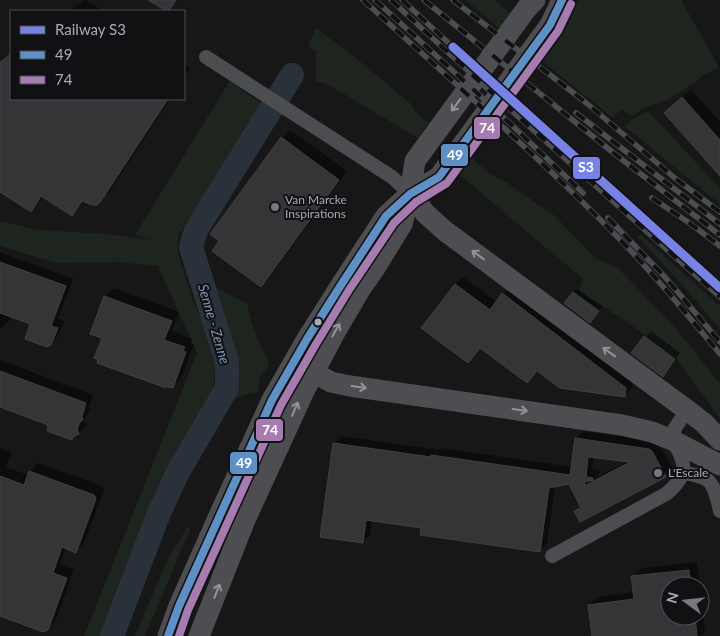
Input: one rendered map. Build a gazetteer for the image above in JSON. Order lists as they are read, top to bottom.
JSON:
{
  "water": ["Senne - Zenne"],
  "places": ["Van Marcke Inspirations", "L'Escale"],
  "lines": ["transit line 49", "transit line 74", "rail line S3"],
  "legend": ["Railway S3", "49", "74"],
  "north": "left"
}
